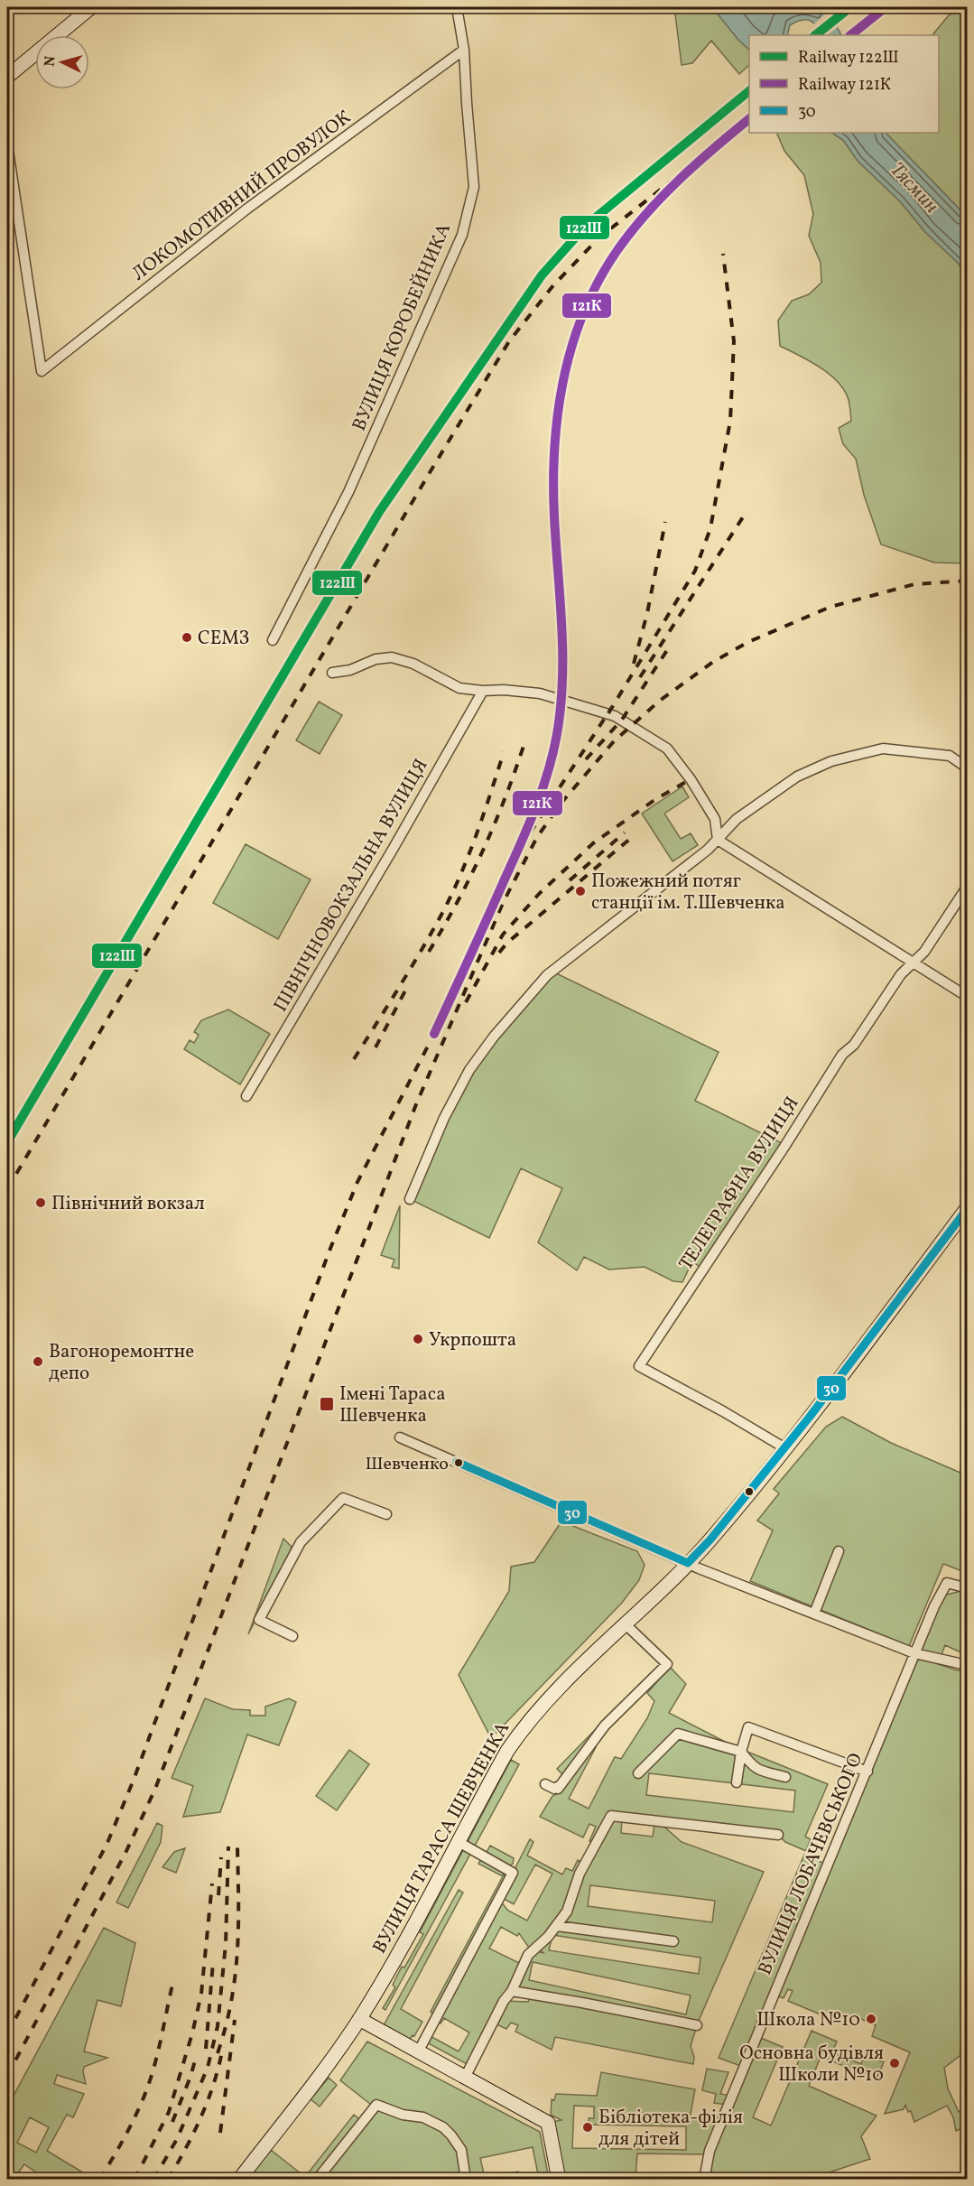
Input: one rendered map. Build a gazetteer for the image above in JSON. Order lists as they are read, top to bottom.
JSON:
{
  "streets": {
    "main road": ["ВУЛИЦЯ ТАРАСА ШЕВЧЕНКА"],
    "street": [
      "ЛОКОМОТИВНИЙ ПРОВУЛОК",
      "ВУЛИЦЯ КОРОБЕЙНИКА",
      "ПІВНІЧНОВОКЗАЛЬНА ВУЛИЦЯ",
      "ТЕЛЕГРАФНА ВУЛИЦЯ",
      "ВУЛИЦЯ ЛОБАЧЕВСЬКОГО"
    ]
  },
  "crossings": [
    ["ЛОКОМОТИВНИЙ ПРОВУЛОК", "ВУЛИЦЯ КОРОБЕЙНИКА"],
    ["ТЕЛЕГРАФНА ВУЛИЦЯ", "ВУЛИЦЯ ТАРАСА ШЕВЧЕНКА"]
  ],
  "water": ["Тясмин"],
  "places": {
    "other": [
      "СЕМЗ",
      "Пожежний потяг станції ім. Т.Шевченка",
      "Північний вокзал",
      "Укрпошта",
      "Вагоноремонтне депо",
      "Шевченко",
      "Школа №10",
      "Основна будівля Школи №10",
      "Бiблiотека-фiлiя для дiтей"
    ],
    "transit": ["Імені Тараса Шевченка"]
  },
  "lines": ["rail line 122Ш", "rail line 121К", "transit line 30"],
  "legend": ["Railway 122Ш", "Railway 121К", "30"],
  "north": "left"
}
